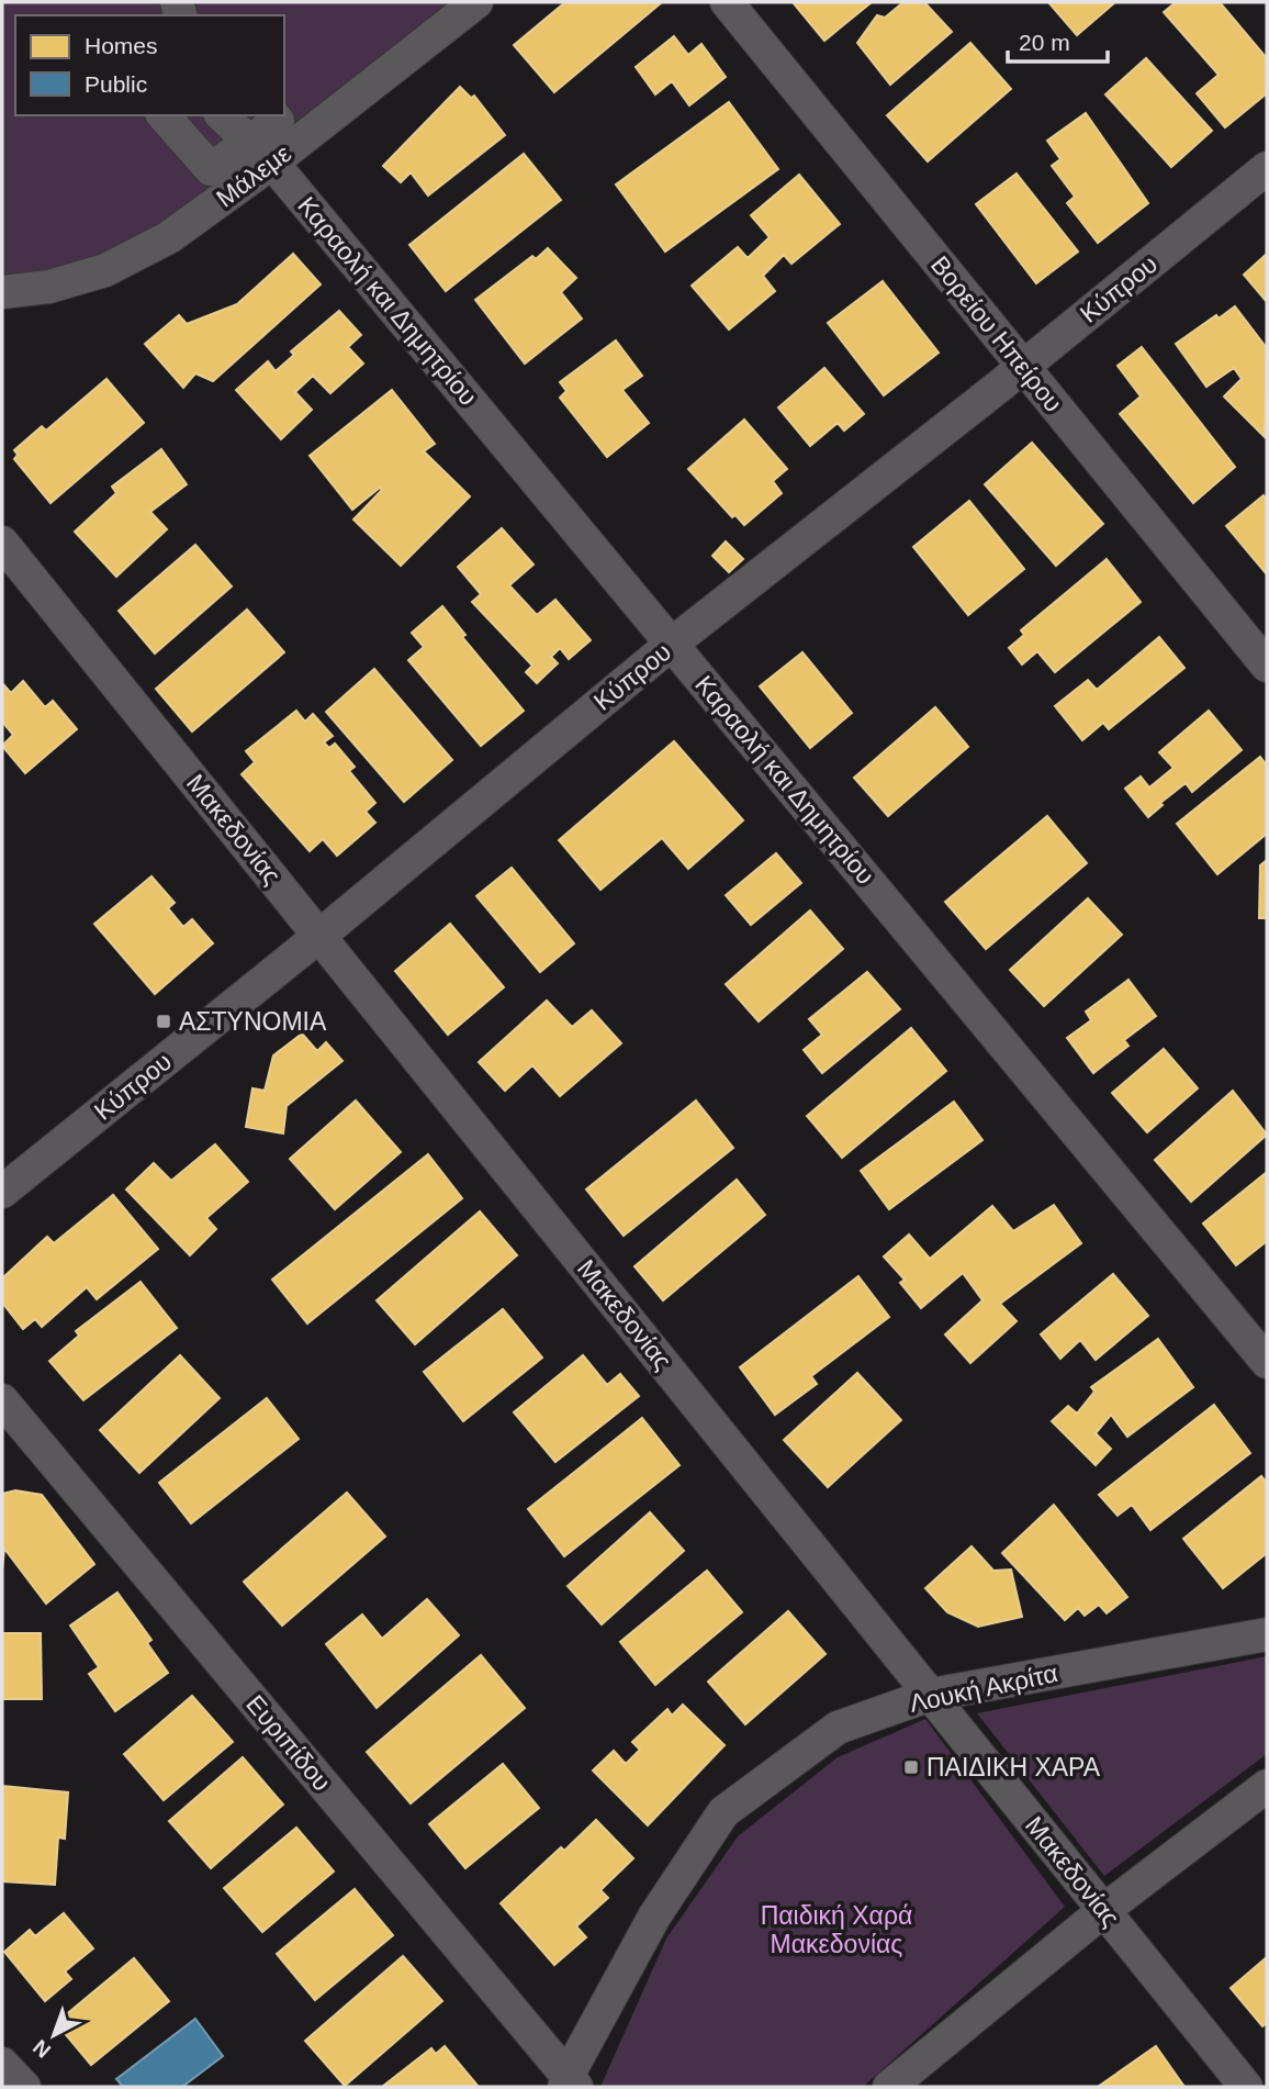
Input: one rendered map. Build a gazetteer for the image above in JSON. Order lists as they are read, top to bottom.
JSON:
{
  "streets": {
    "street": [
      "Μάλεμε",
      "Κύπρου",
      "Καραολή και Δημητρίου",
      "Βορείου Ηπείρου",
      "Μακεδονίας",
      "Λουκή Ακρίτα",
      "Ευριπίδου"
    ]
  },
  "crossings": [
    ["Μάλεμε", "Καραολή και Δημητρίου"],
    ["Κύπρου", "Καραολή και Δημητρίου"],
    ["Κύπρου", "Βορείου Ηπείρου"],
    ["Κύπρου", "Μακεδονίας"],
    ["Μακεδονίας", "Λουκή Ακρίτα"],
    ["Λουκή Ακρίτα", "Ευριπίδου"]
  ],
  "parks": ["Παιδική Χαρά Μακεδονίας"],
  "places": {
    "transit": ["ΑΣΤΥΝΟΜΙΑ", "ΠΑΙΔΙΚΗ ΧΑΡΑ"]
  },
  "legend": ["Homes", "Public"],
  "scale_bar": "20 m",
  "north": "bottom left"
}
